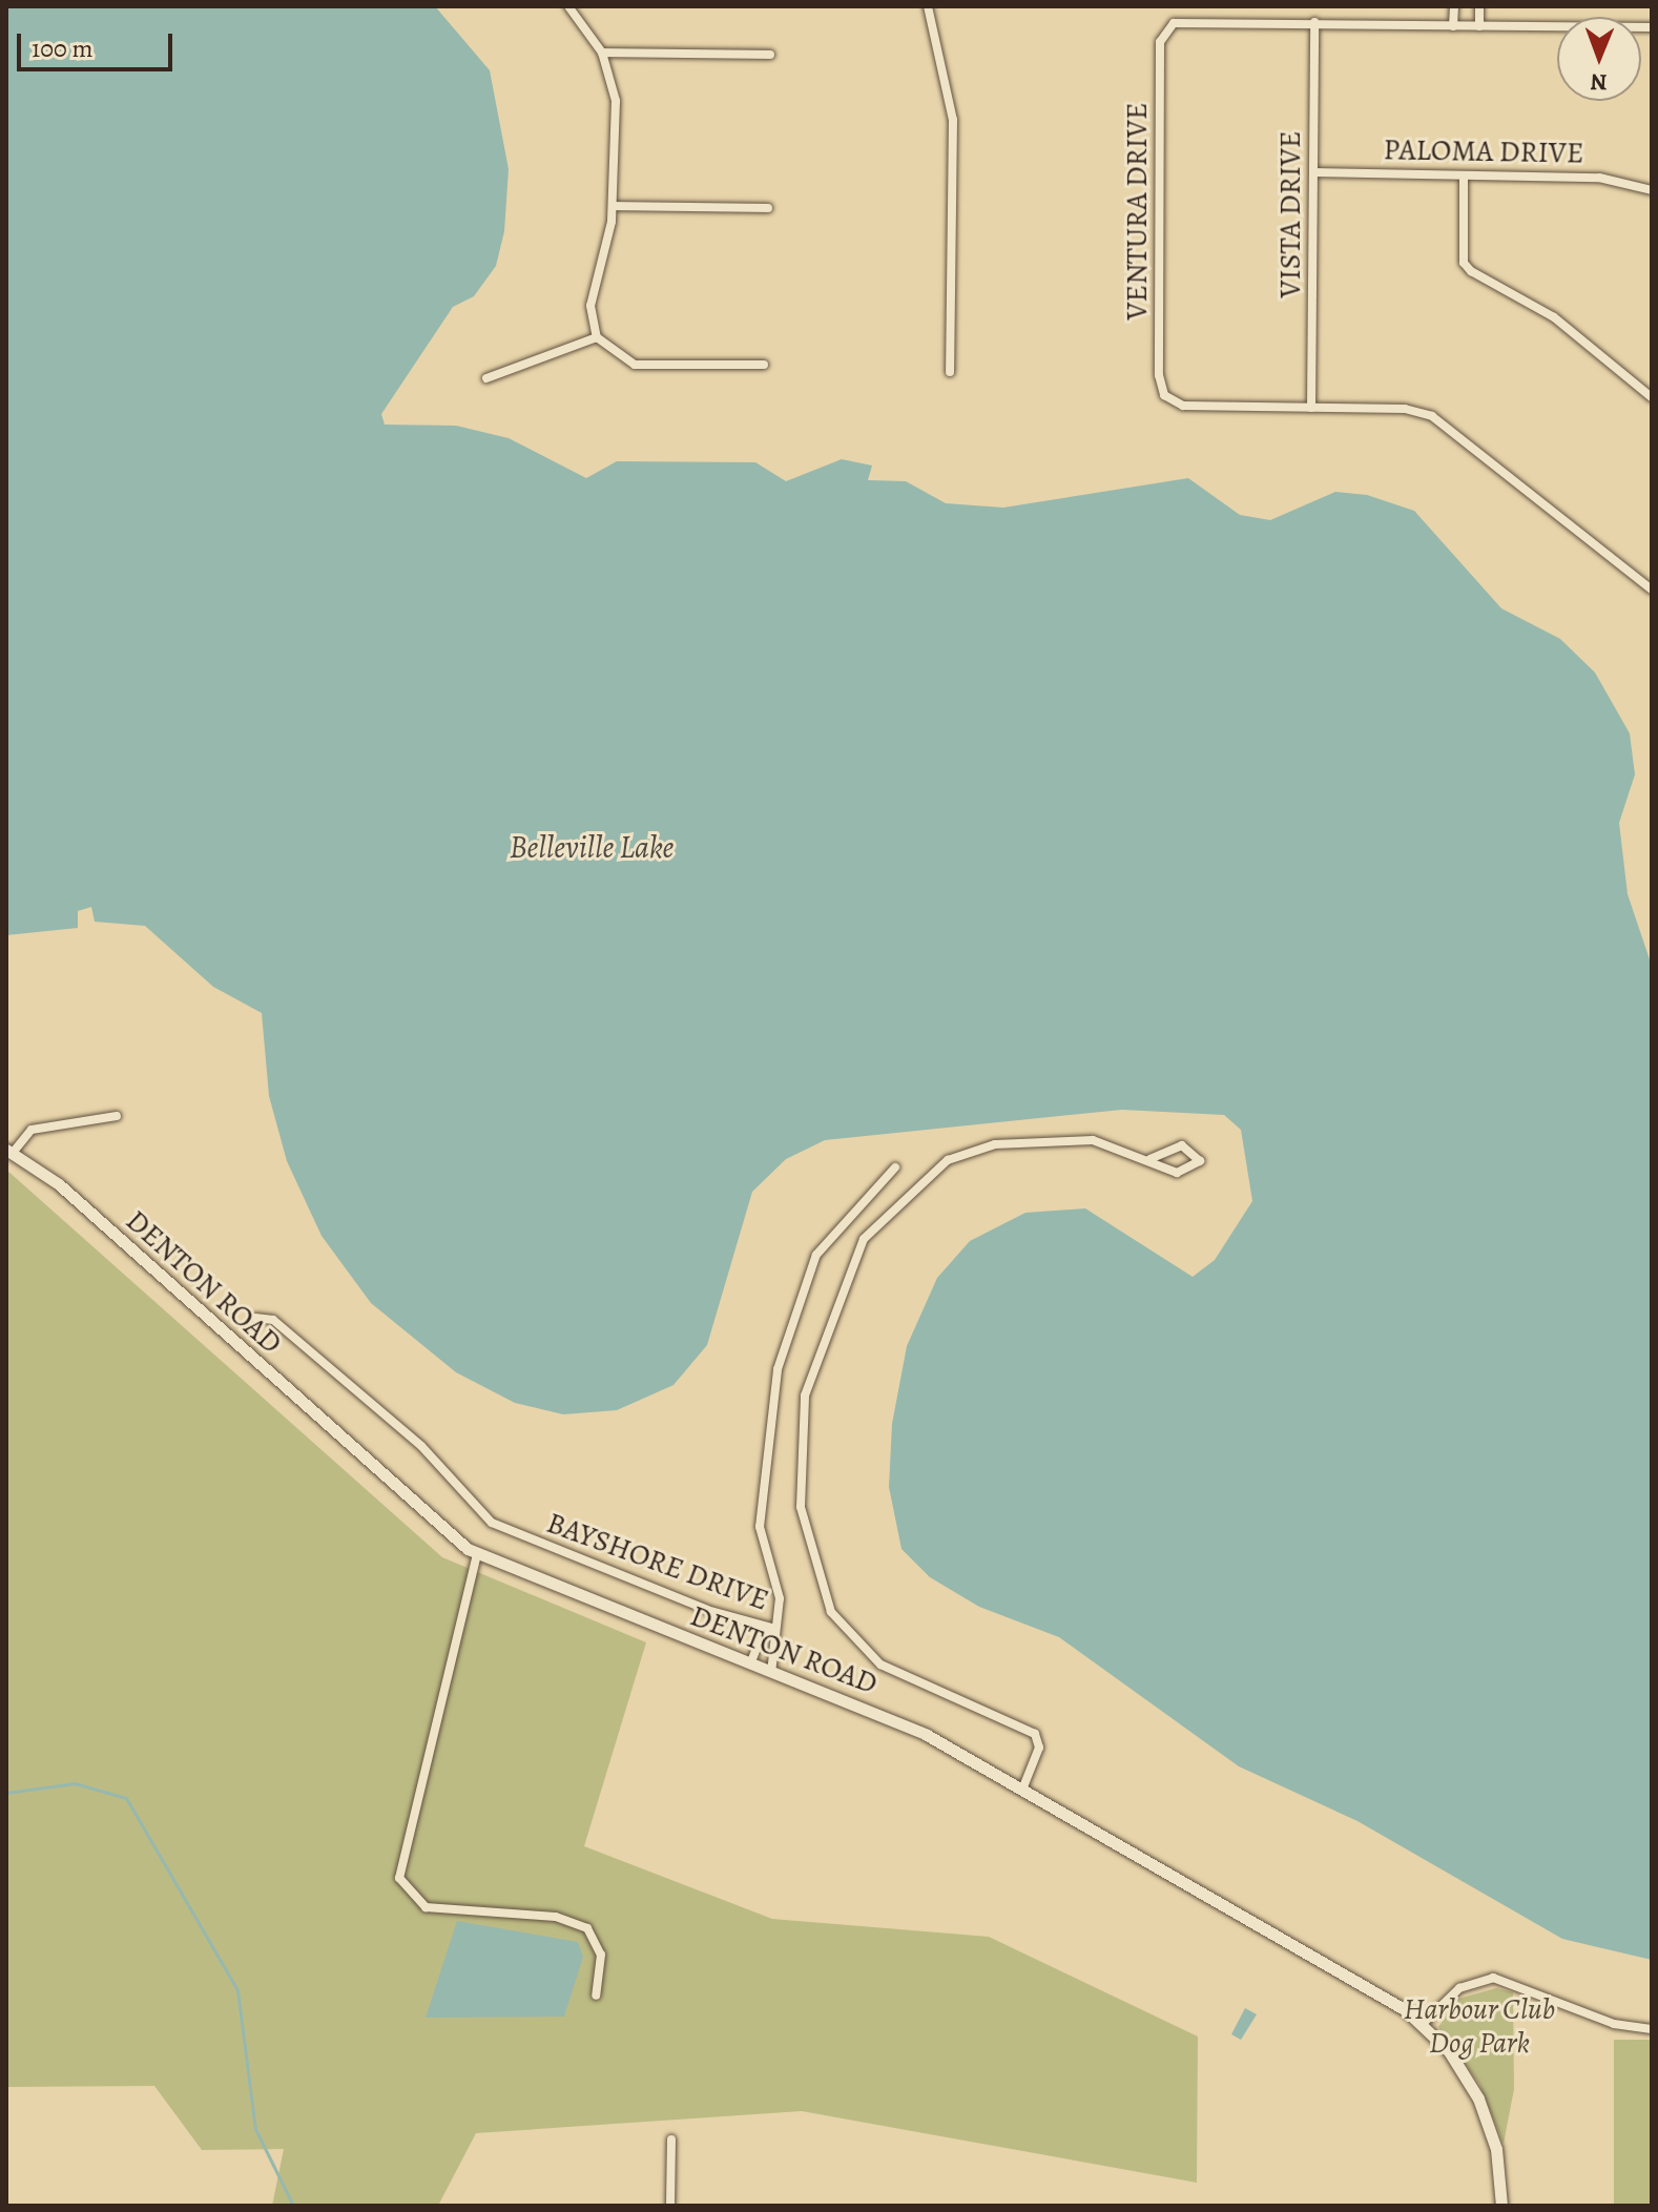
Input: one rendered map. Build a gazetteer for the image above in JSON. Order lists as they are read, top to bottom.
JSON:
{
  "streets": {
    "street": [
      "PALOMA DRIVE",
      "VENTURA DRIVE",
      "VISTA DRIVE",
      "DENTON ROAD",
      "BAYSHORE DRIVE"
    ]
  },
  "crossings": [
    ["PALOMA DRIVE", "VISTA DRIVE"],
    ["VENTURA DRIVE", "VISTA DRIVE"],
    ["DENTON ROAD", "BAYSHORE DRIVE"]
  ],
  "water": ["Belleville Lake"],
  "parks": ["Harbour Club Dog Park"],
  "scale_bar": "100 m",
  "north": "bottom"
}
